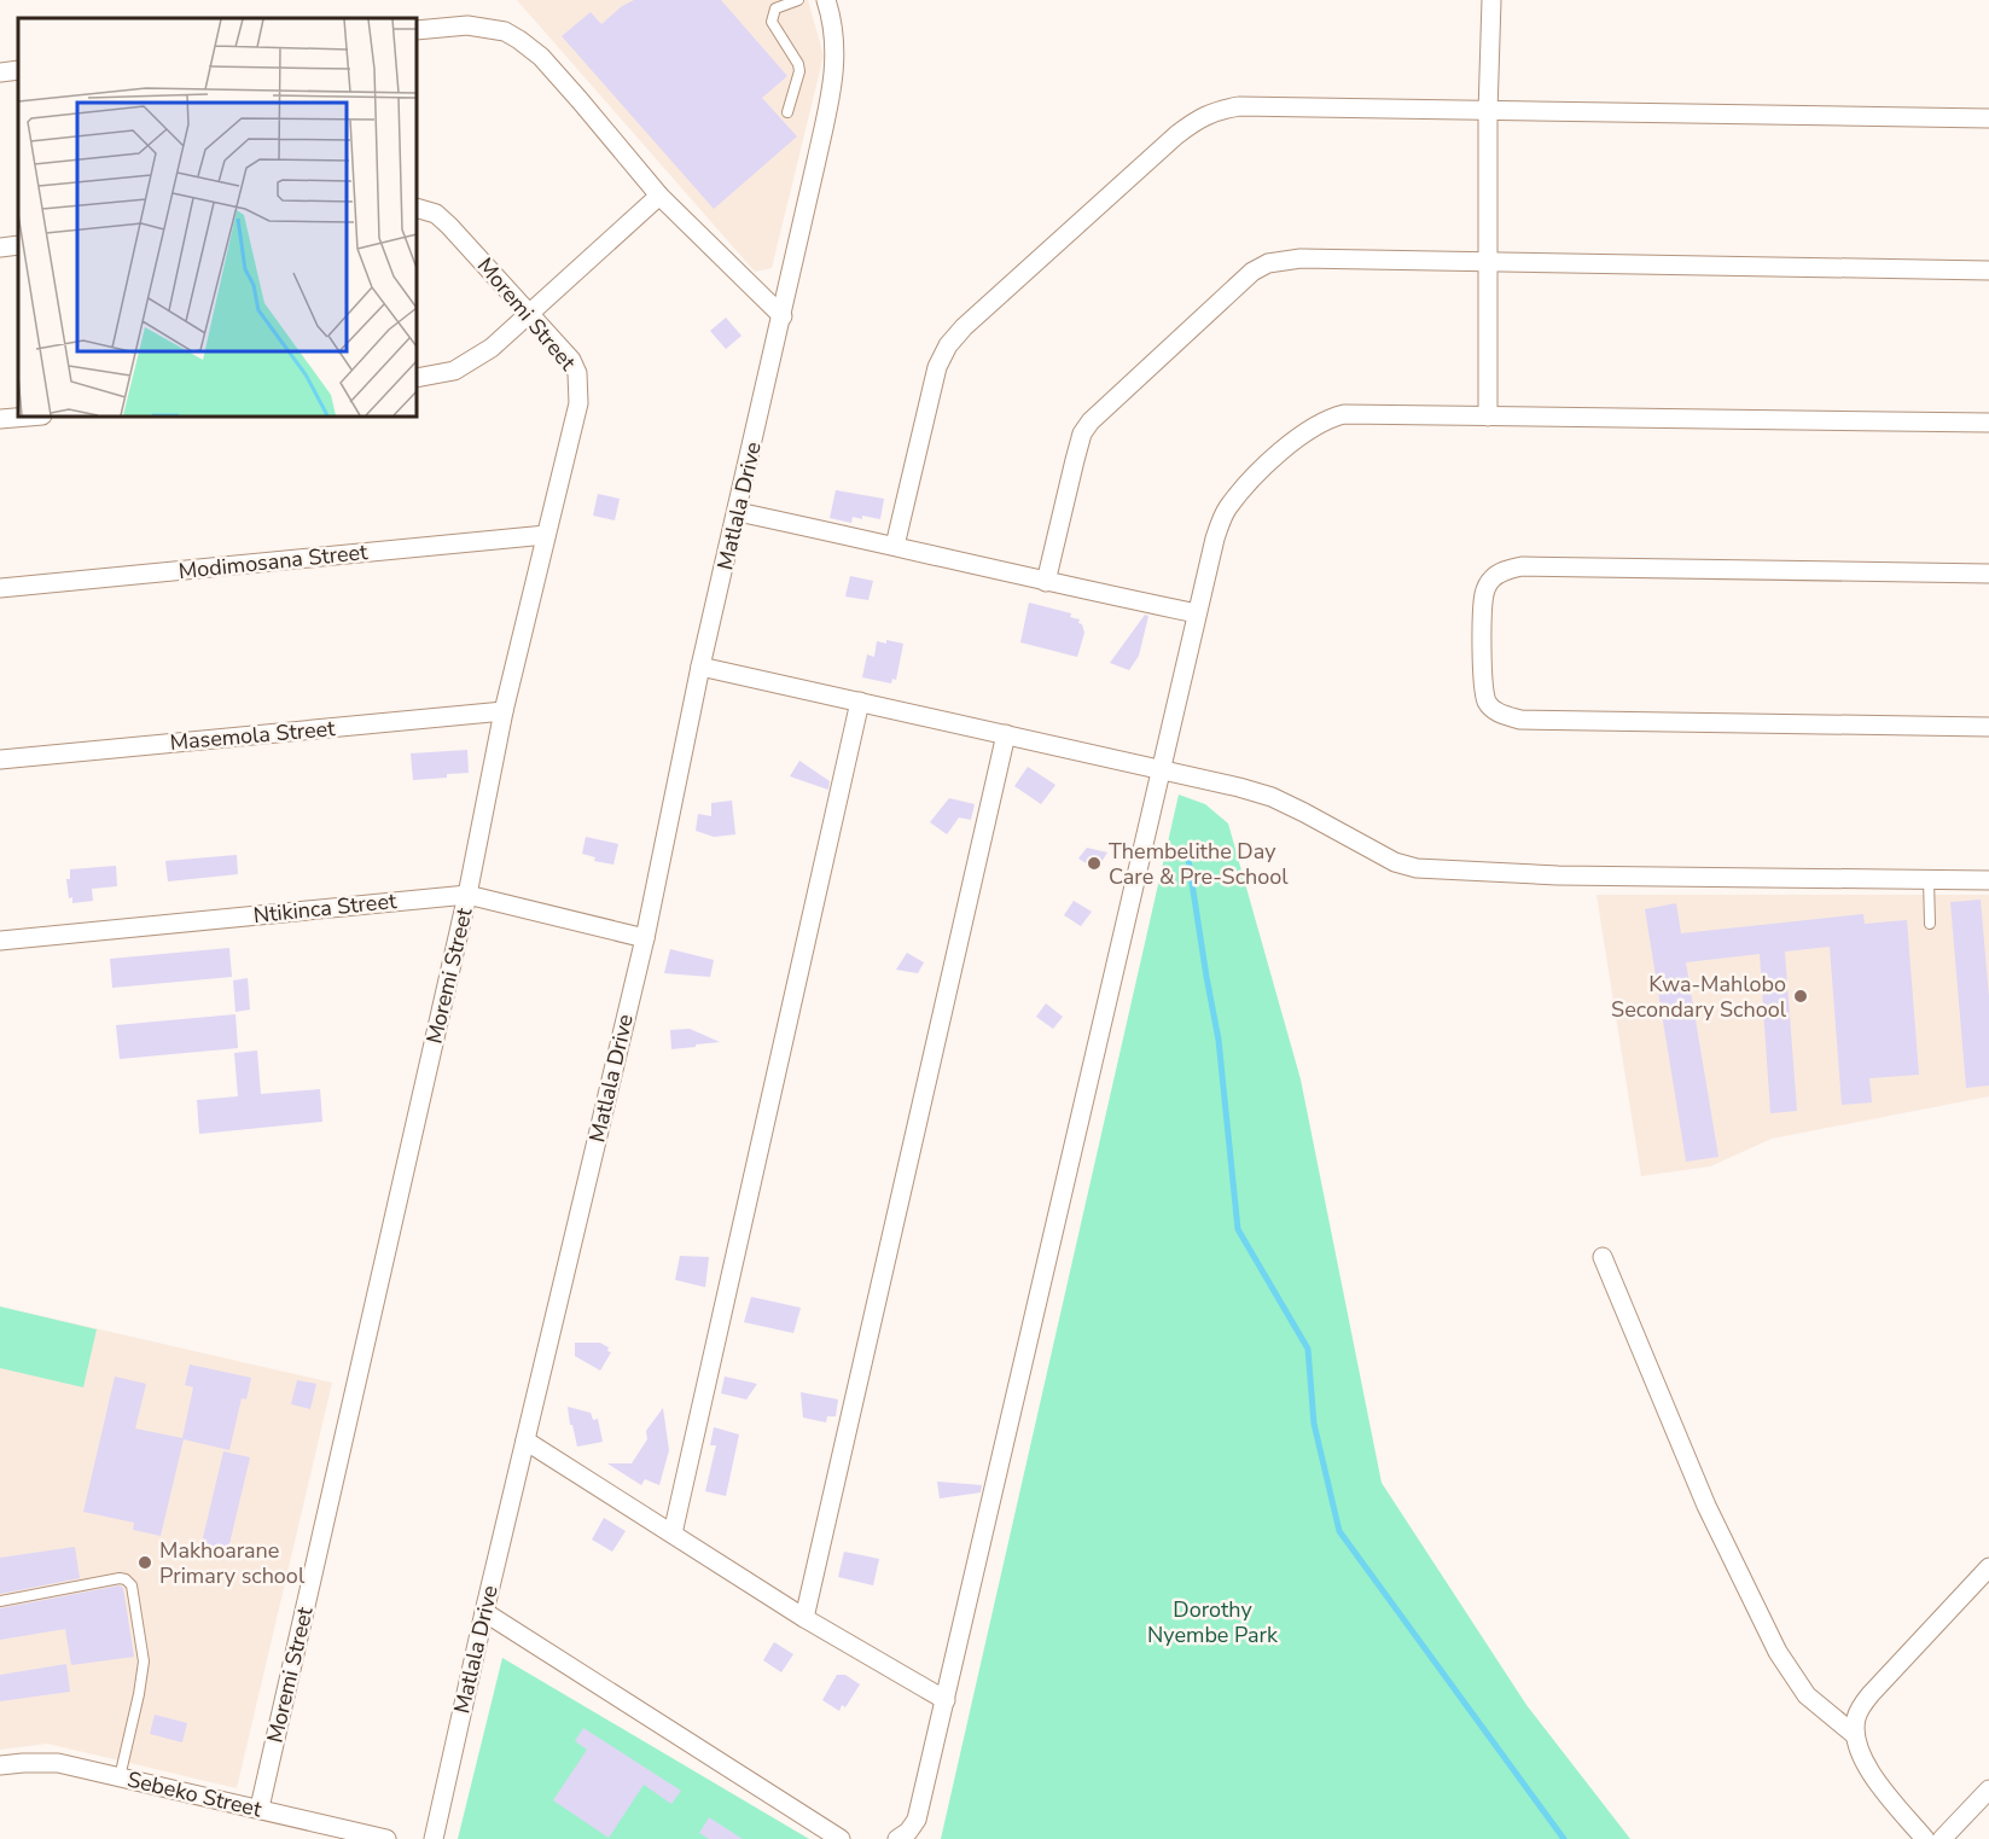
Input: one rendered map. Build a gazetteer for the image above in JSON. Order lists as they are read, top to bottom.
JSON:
{
  "streets": {
    "street": [
      "Moremi Street",
      "Matlala Drive",
      "Modimosana Street",
      "Masemola Street",
      "Ntikinca Street",
      "Sebeko Street"
    ]
  },
  "crossings": [
    ["Moremi Street", "Modimosana Street"],
    ["Moremi Street", "Masemola Street"],
    ["Moremi Street", "Ntikinca Street"],
    ["Moremi Street", "Sebeko Street"],
    ["Matlala Drive", "Ntikinca Street"]
  ],
  "parks": ["Dorothy Nyembe Park"],
  "places": ["Thembelithe Day Care & Pre-School", "Kwa-Mahlobo Secondary School", "Makhoarane Primary school"]
}
